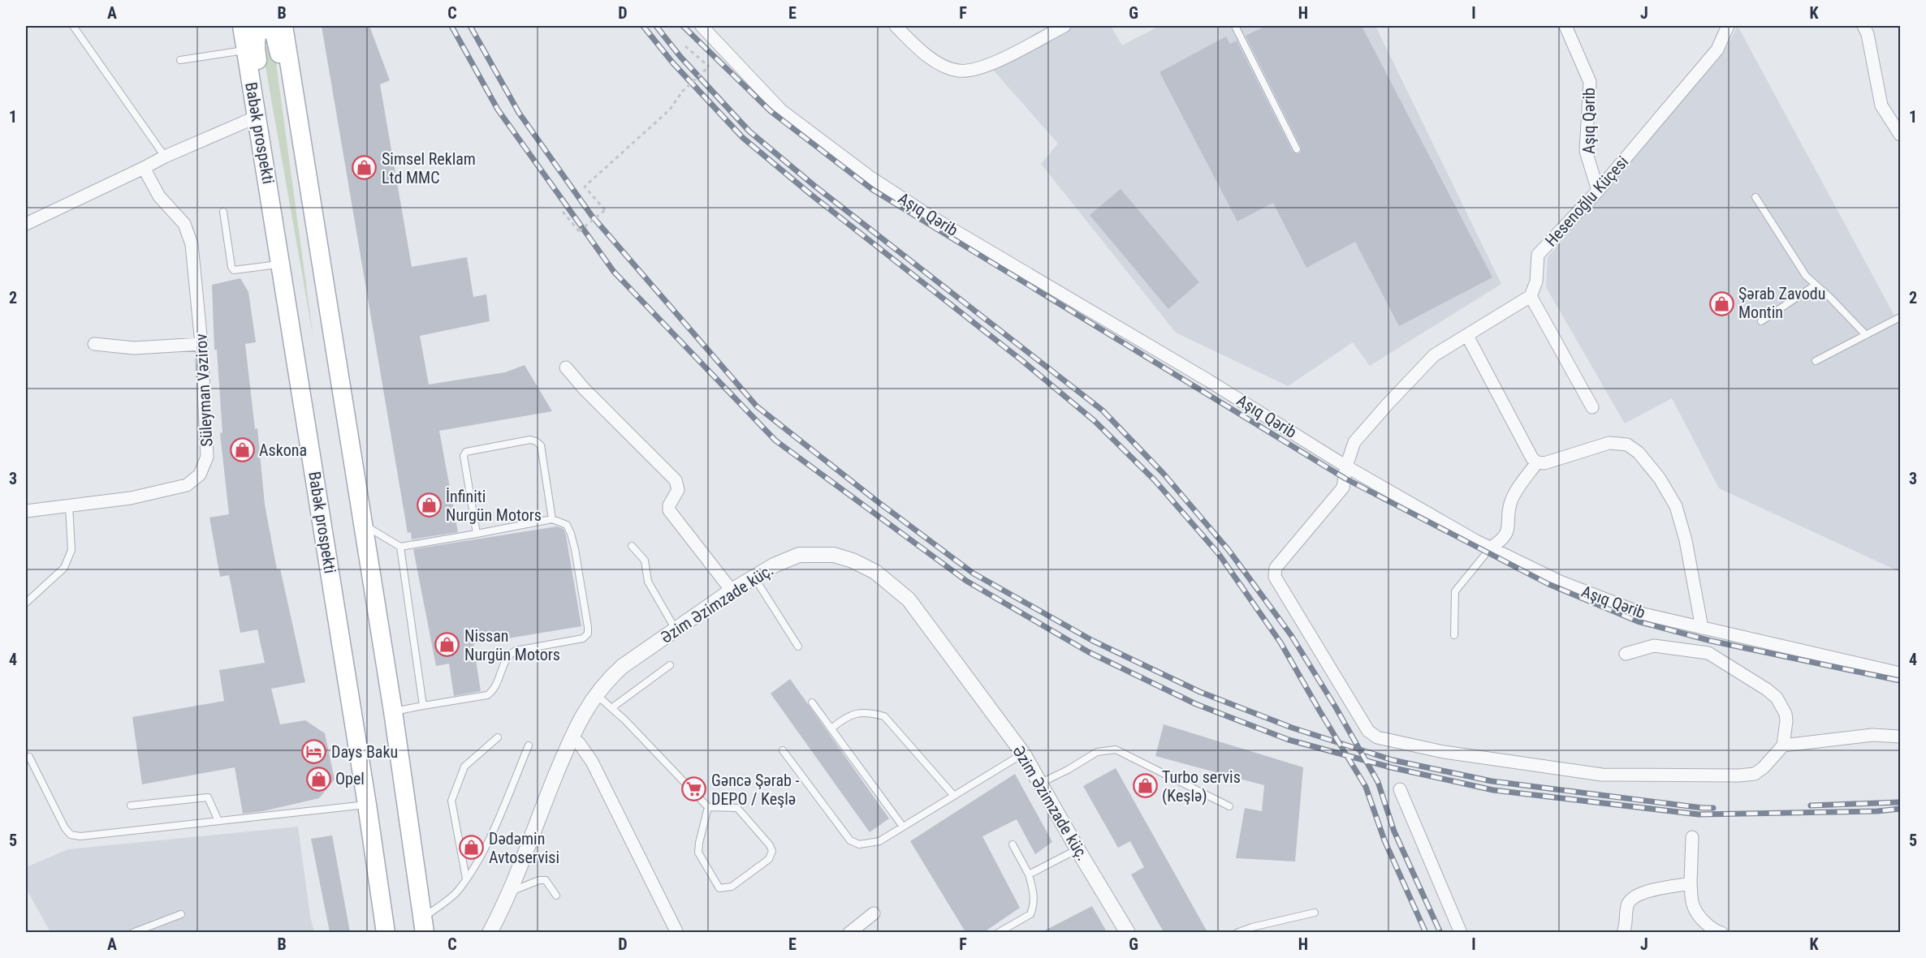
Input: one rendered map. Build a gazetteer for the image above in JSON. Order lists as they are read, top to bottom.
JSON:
{
  "streets": {
    "main road": ["Babək prospekti"],
    "street": [
      "Aşıq Qərib",
      "Hesenoğlu Küçesi",
      "Süleyman Vəzirov",
      "Əzim Əzimzade küç."
    ]
  },
  "crossings": [
    ["Aşıq Qərib", "Hesenoğlu Küçesi"]
  ],
  "places": {
    "shop": [
      "Simsel Reklam Ltd MMC",
      "Şərab Zavodu Montin",
      "Askona",
      "İnfiniti Nurgün Motors",
      "Nissan Nurgün Motors",
      "Opel",
      "Turbo servis (Keşlə)",
      "Dədəmin Avtoservisi"
    ],
    "hotel": ["Days Baku"],
    "supermarket": ["Gəncə Şərab - DEPO / Keşlə"]
  },
  "grid": {
    "columns": [
      "A",
      "B",
      "C",
      "D",
      "E",
      "F",
      "G",
      "H",
      "I",
      "J",
      "K"
    ],
    "rows": [
      "1",
      "2",
      "3",
      "4",
      "5"
    ]
  }
}
